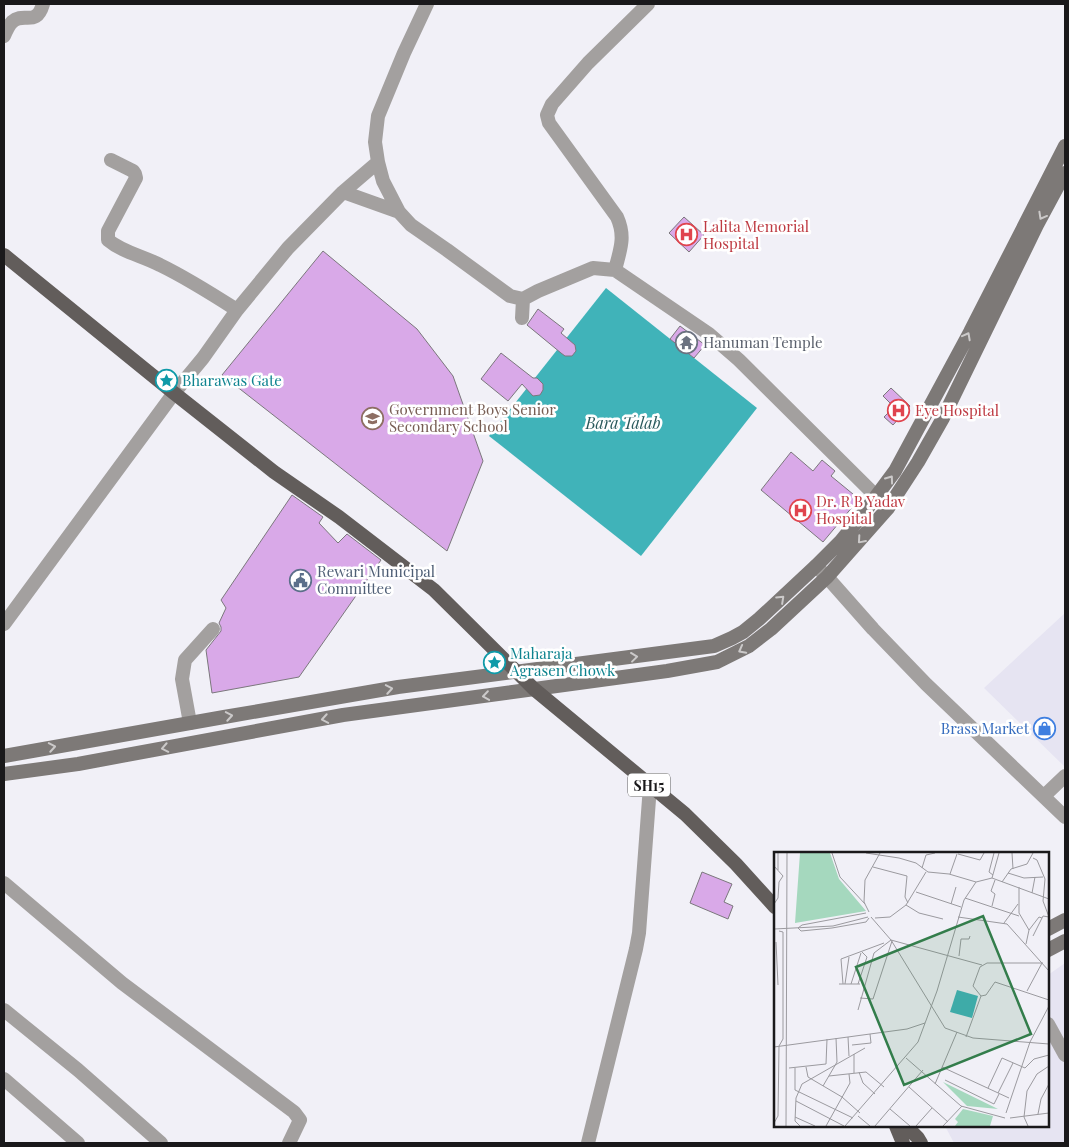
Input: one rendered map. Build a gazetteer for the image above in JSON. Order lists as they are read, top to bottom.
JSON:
{
  "streets": {
    "main road": ["SH15"]
  },
  "water": ["Bara Talab"],
  "places": {
    "hospital": ["Lalita Memorial Hospital", "Eye Hospital", "Dr. R B Yadav Hospital"],
    "temple": ["Hanuman Temple"],
    "place": ["Bharawas Gate", "Maharaja Agrasen Chowk"],
    "school or university": ["Government Boys Senior Secondary School"],
    "public building": ["Rewari Municipal Committee"],
    "shop": ["Brass Market"]
  }
}
